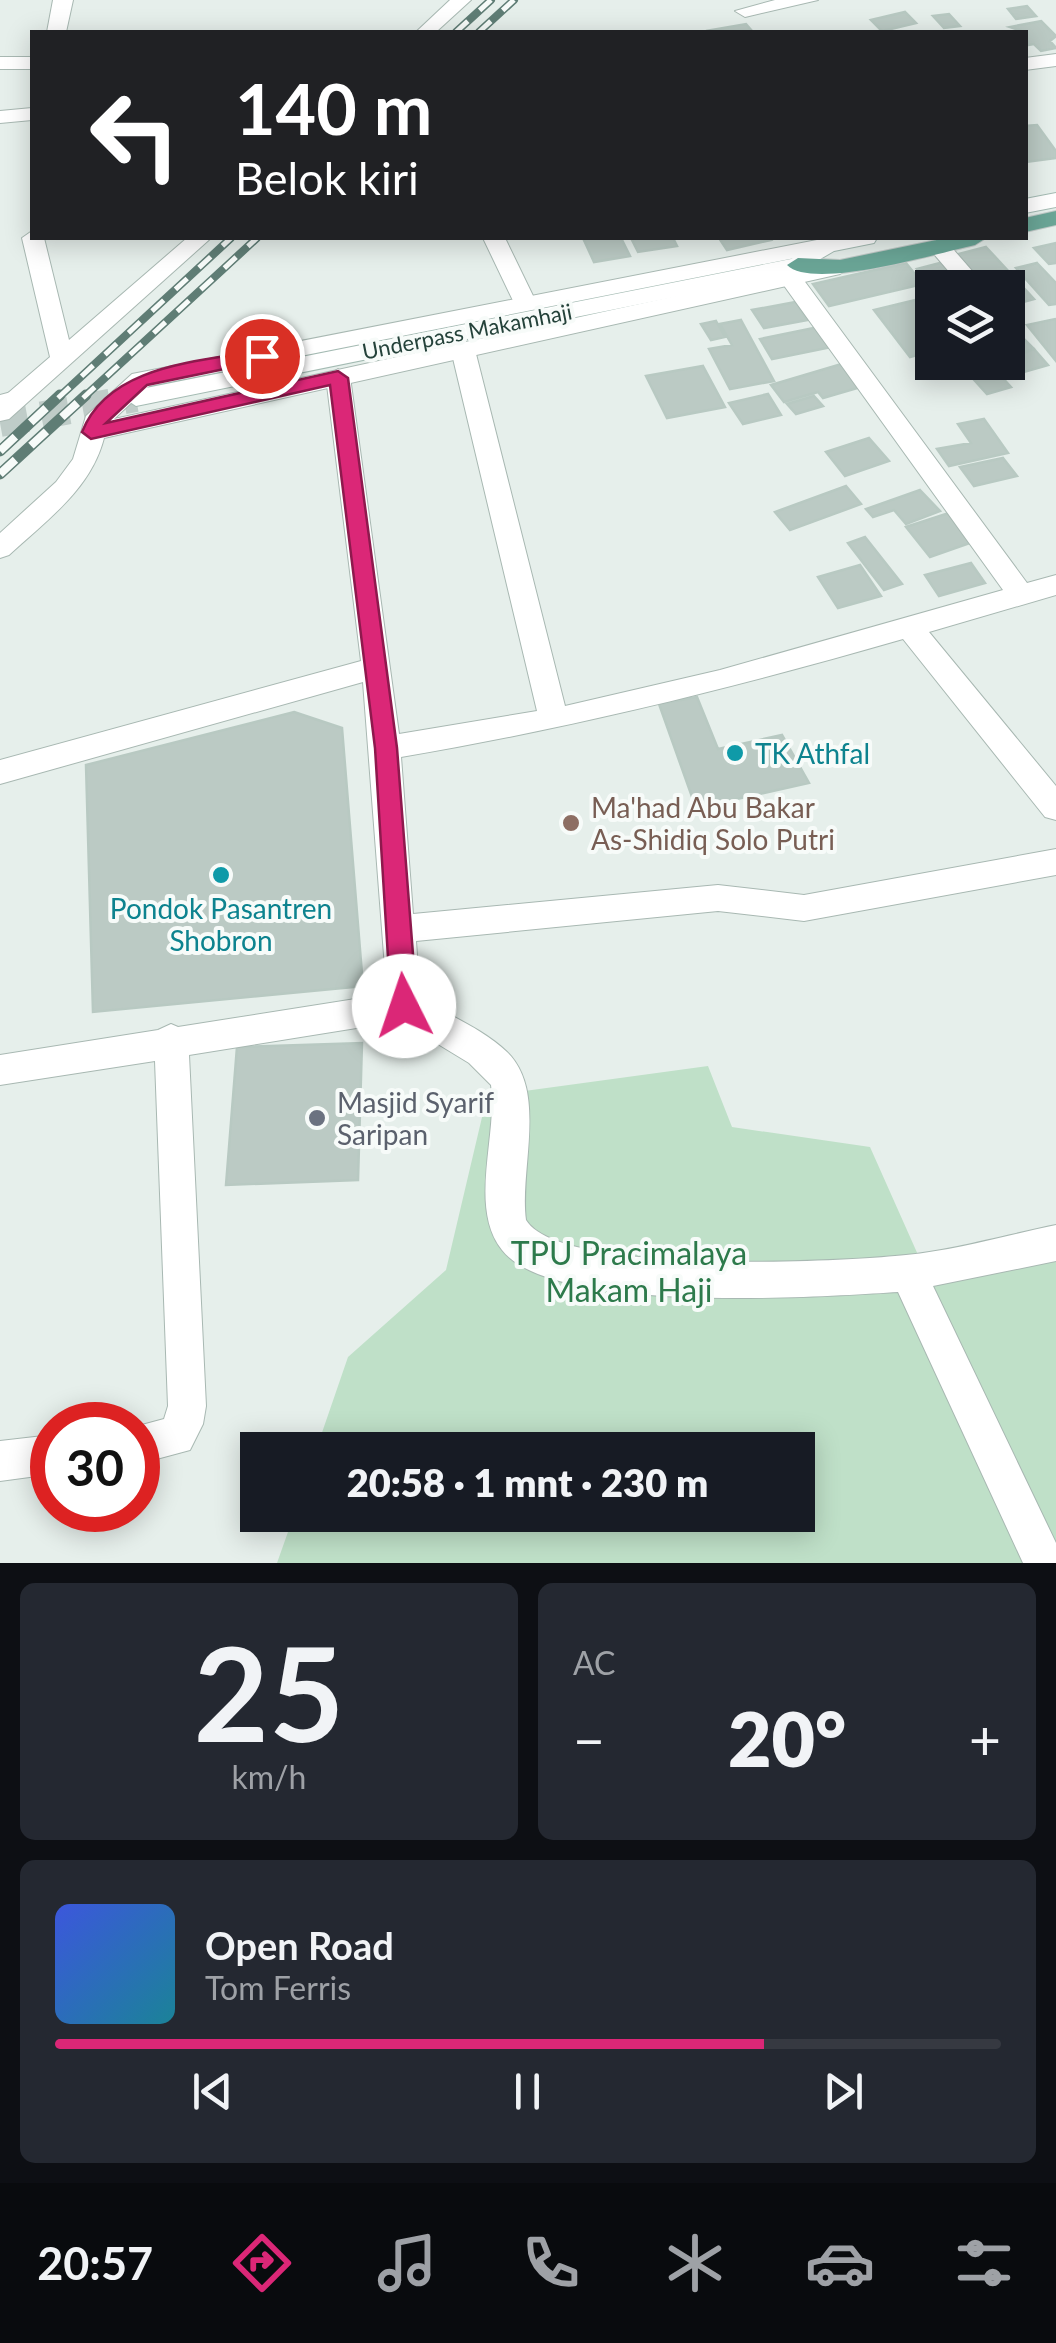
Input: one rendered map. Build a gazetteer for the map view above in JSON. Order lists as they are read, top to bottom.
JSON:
{
  "streets": {
    "street": ["Underpass Makamhaji"]
  },
  "parks": ["TPU Pracimalaya Makam Haji"],
  "places": [
    "TK Athfal",
    "Ma'had Abu Bakar As-Shidiq Solo Putri",
    "Pondok Pasantren Shobron",
    "Masjid Syarif Saripan"
  ],
  "page": {
    "turn": ["140 m", "Belok kiri"],
    "limit": "30",
    "trip": "20:58 · 1 mnt · 230 m",
    "tile": [
      ["25", "km/h"],
      "AC"
    ],
    "heat": ["−", "20°", "+"],
    "song": ["Open Road", "Tom Ferris"],
    "tabs": "20:57"
  }
}
